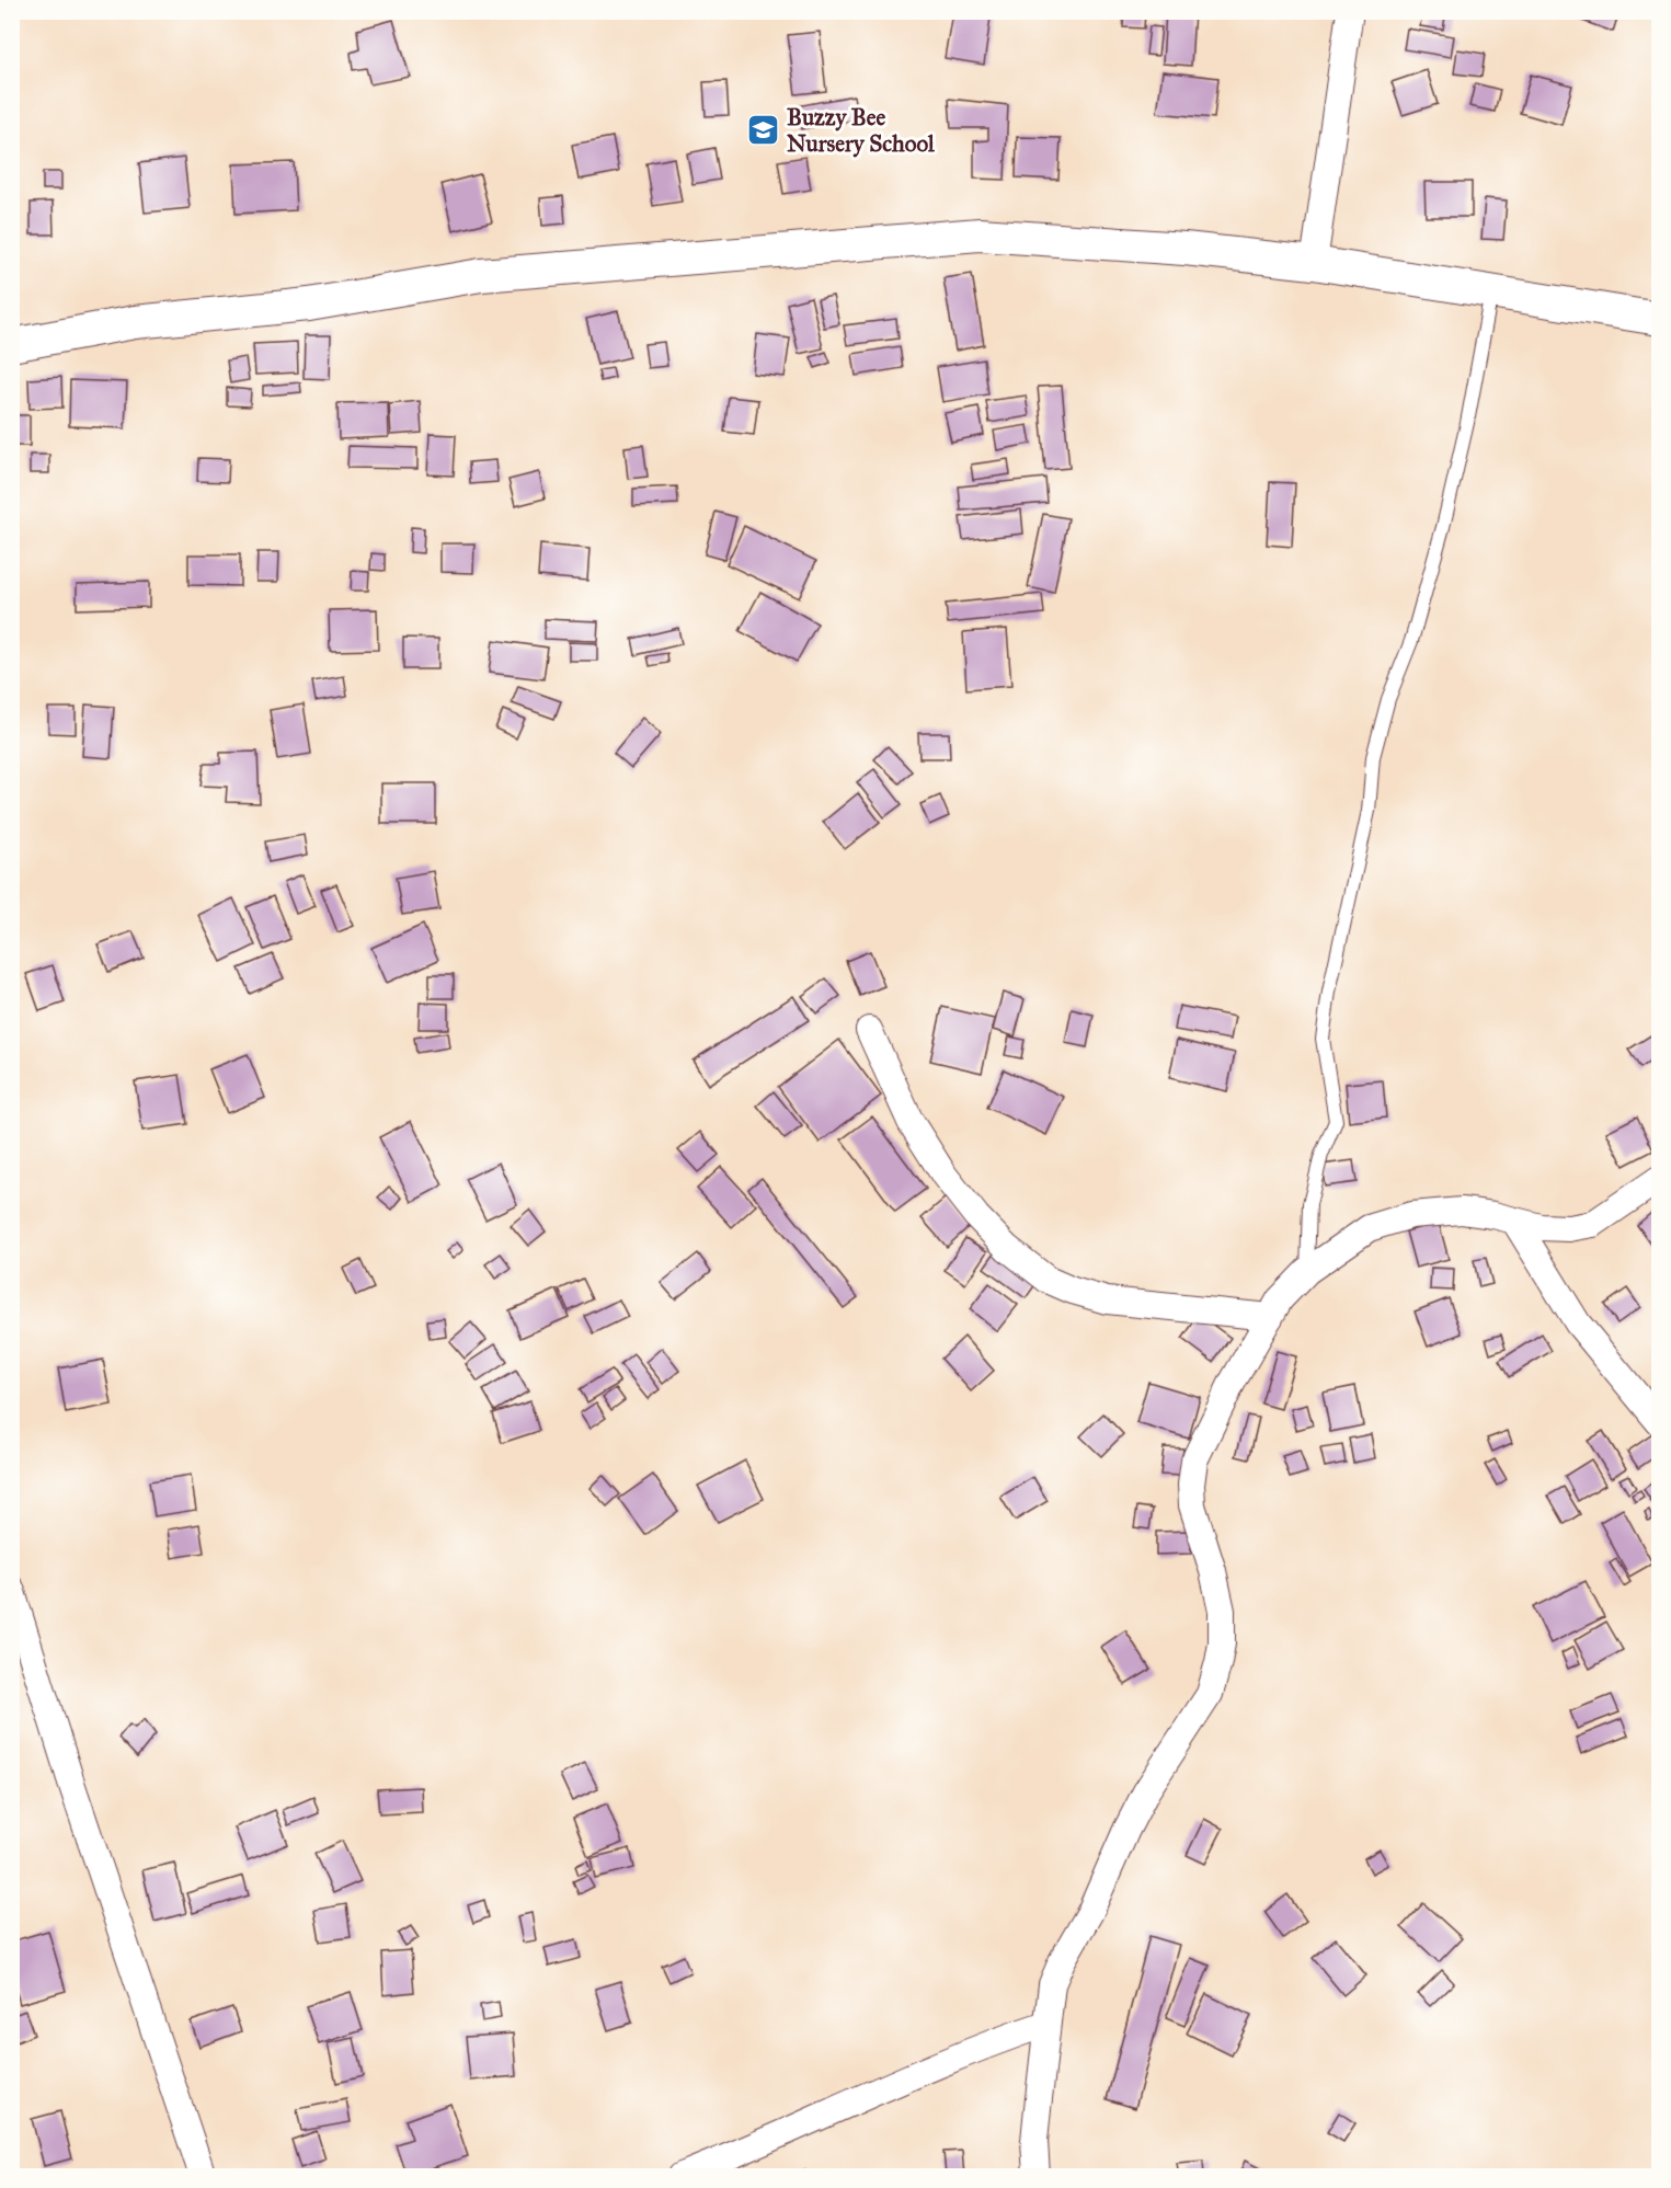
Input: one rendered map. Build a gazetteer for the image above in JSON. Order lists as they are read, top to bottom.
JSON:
{
  "places": {
    "school or university": ["Buzzy Bee Nursery School"]
  }
}
